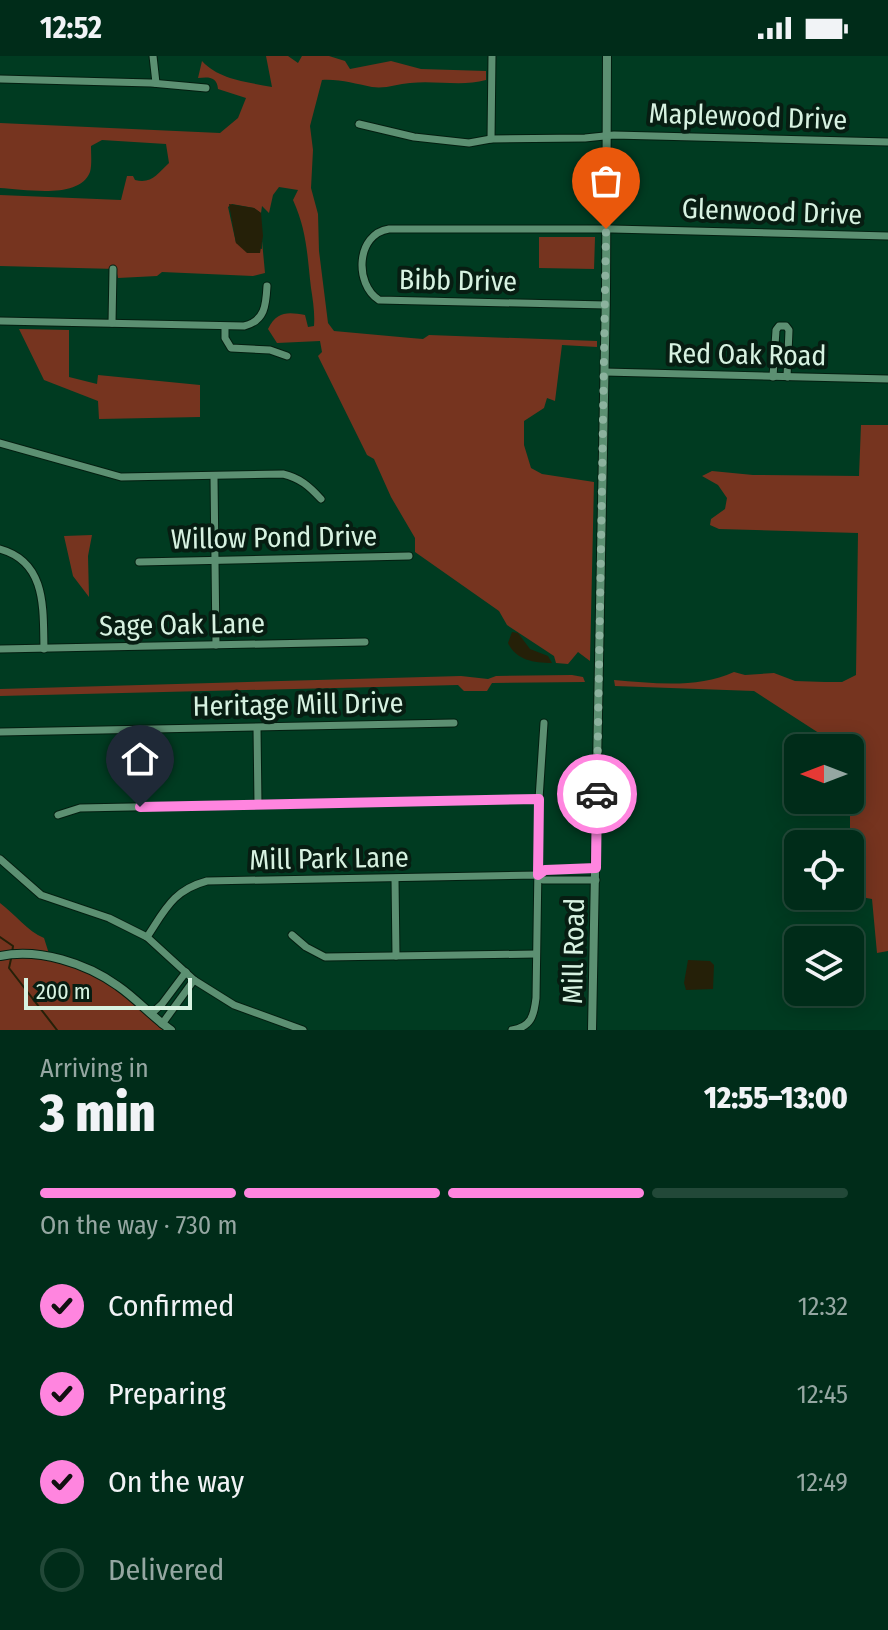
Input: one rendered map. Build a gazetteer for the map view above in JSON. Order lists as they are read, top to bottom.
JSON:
{
  "streets": {
    "street": [
      "Maplewood Drive",
      "Glenwood Drive",
      "Bibb Drive",
      "Red Oak Road",
      "Willow Pond Drive",
      "Sage Oak Lane",
      "Heritage Mill Drive",
      "Mill Park Lane",
      "Mill Road"
    ]
  },
  "crossings": [
    ["Maplewood Drive", "Mill Road"],
    ["Glenwood Drive", "Bibb Drive"],
    ["Glenwood Drive", "Mill Road"],
    ["Bibb Drive", "Mill Road"],
    ["Red Oak Road", "Mill Road"],
    ["Mill Park Lane", "Mill Road"]
  ],
  "scale_bar": "200 m",
  "north": "left",
  "page": {
    "status": "12:52",
    "scale": "200 m",
    "heading": ["3 min", "Arriving in", "12:55–13:00"],
    "bar": "On the way · 730 m",
    "list": [
      ["Confirmed", "12:32"],
      ["Preparing", "12:45"],
      ["On the way", "12:49"],
      "Delivered"
    ]
  }
}
